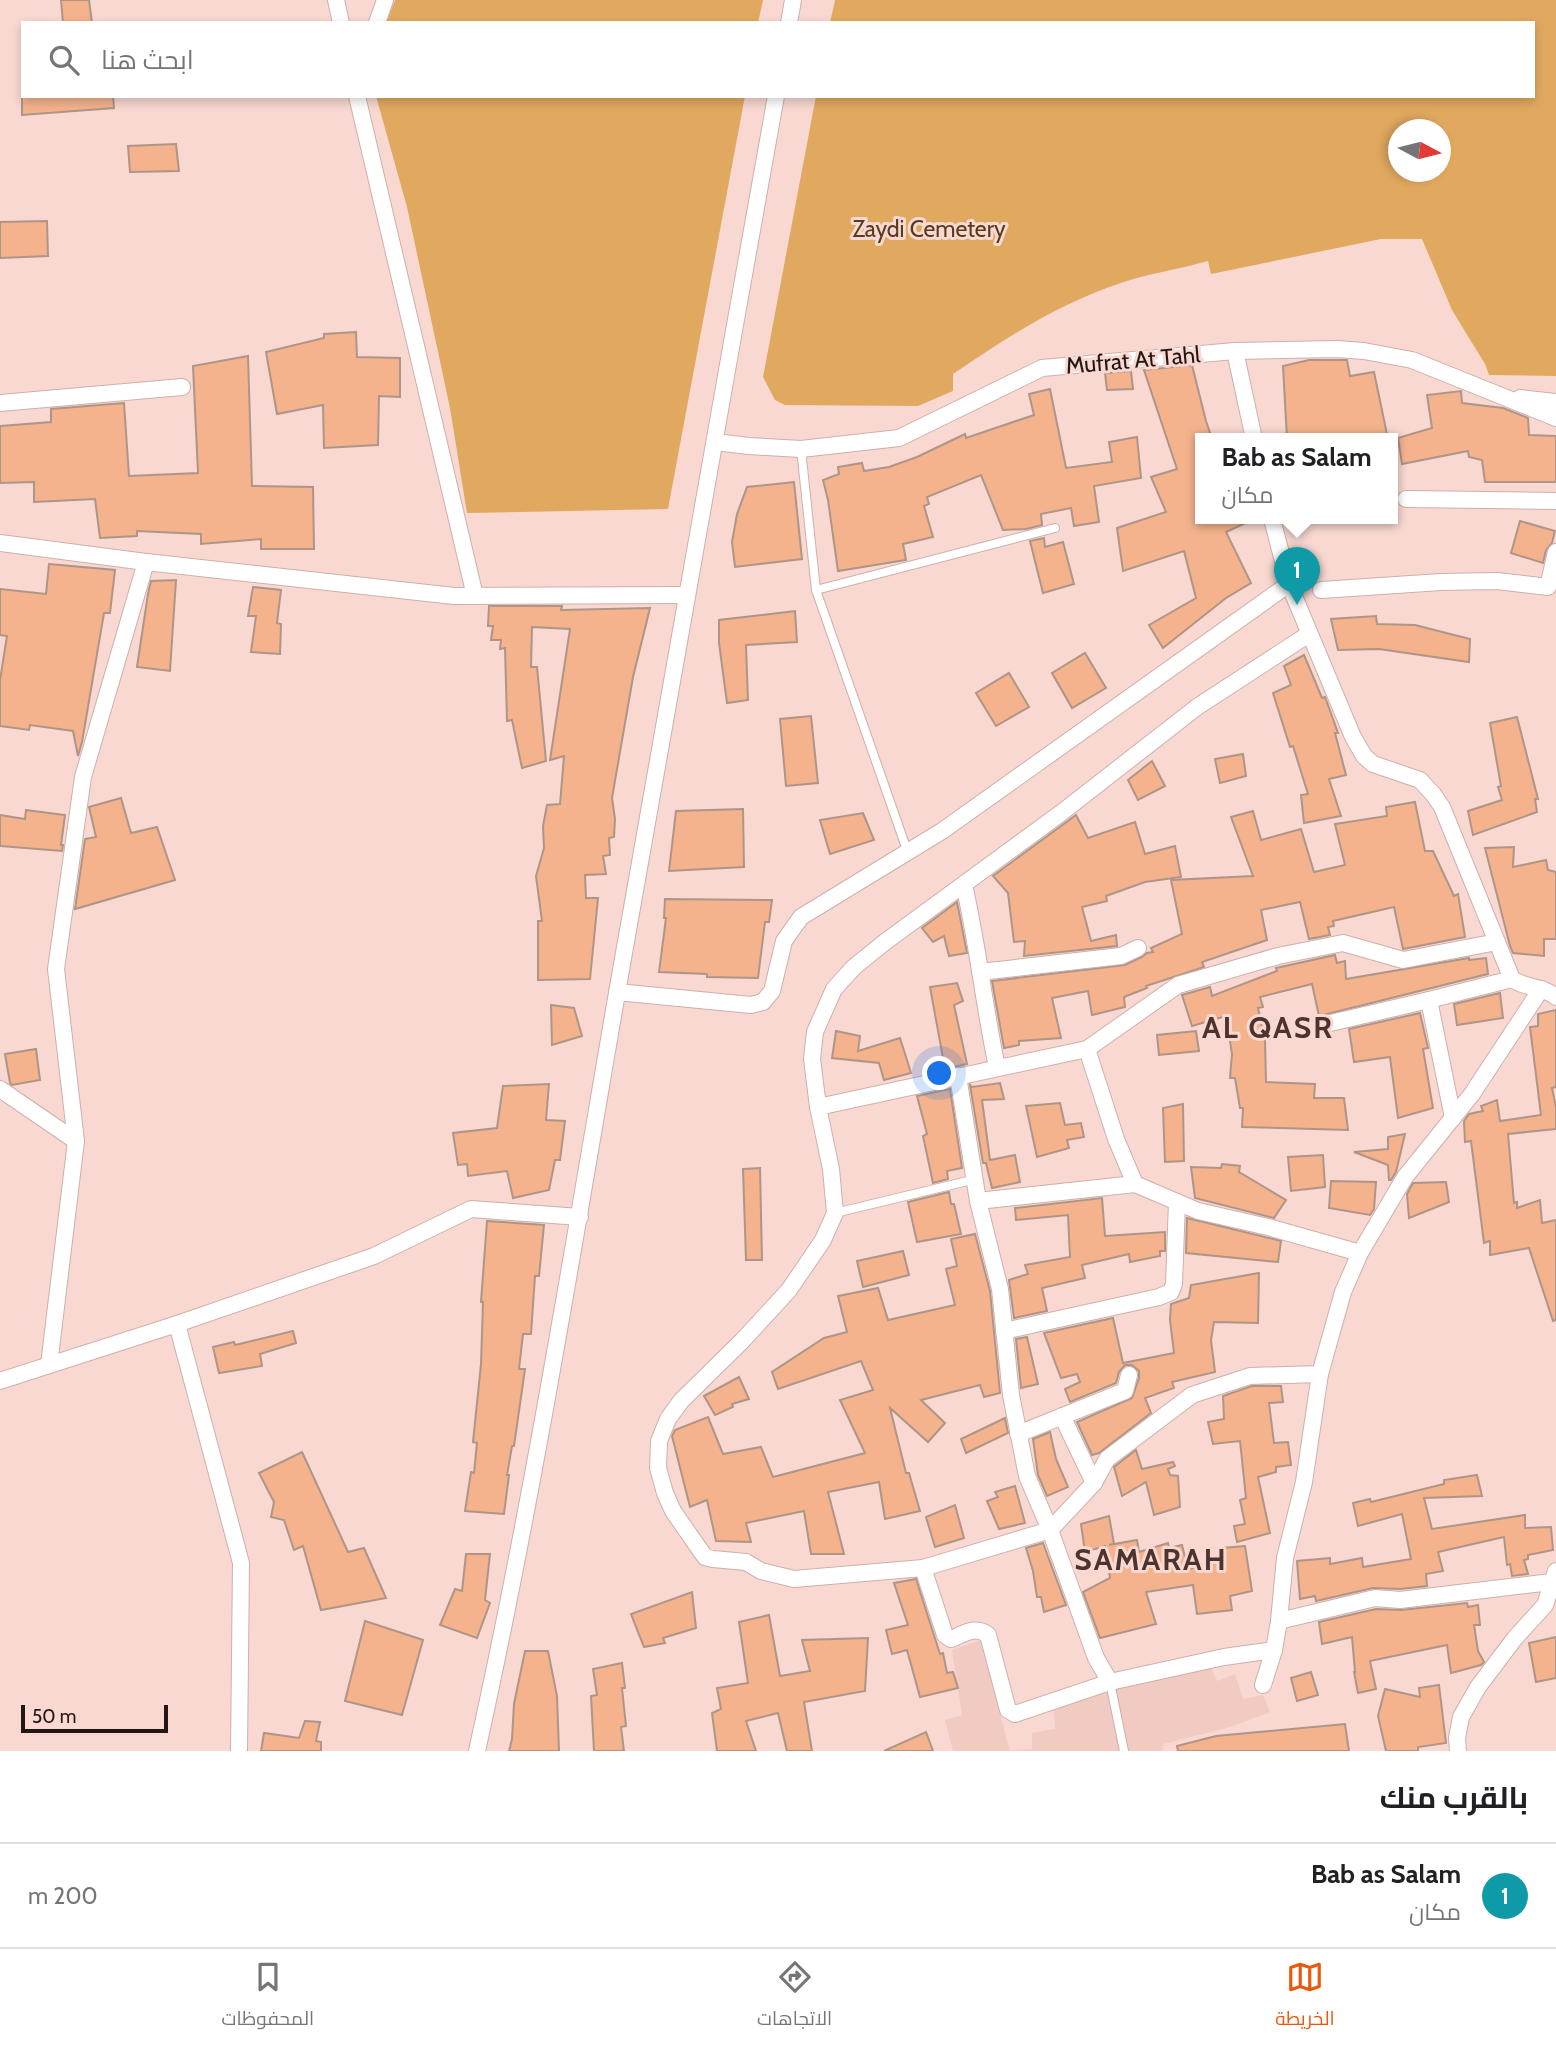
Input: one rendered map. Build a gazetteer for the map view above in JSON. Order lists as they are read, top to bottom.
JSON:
{
  "streets": {
    "street": ["Mufrat At Tahl"]
  },
  "districts": ["AL QASR", "SAMARAH"],
  "parks": ["Zaydi Cemetery"],
  "scale_bar": "50 m",
  "north": "right",
  "page": {
    "search": "ابحث هنا",
    "popup": ["Bab as Salam", "مكان"],
    "pins": "1",
    "scale": "50 m",
    "heading": "بالقرب منك",
    "list": [
      {
        "mark": "1",
        "name": "Bab as Salam",
        "note": "مكان",
        "value": "200 m"
      }
    ],
    "nav": ["الخريطة", "الاتجاهات", "المحفوظات"]
  }
}
